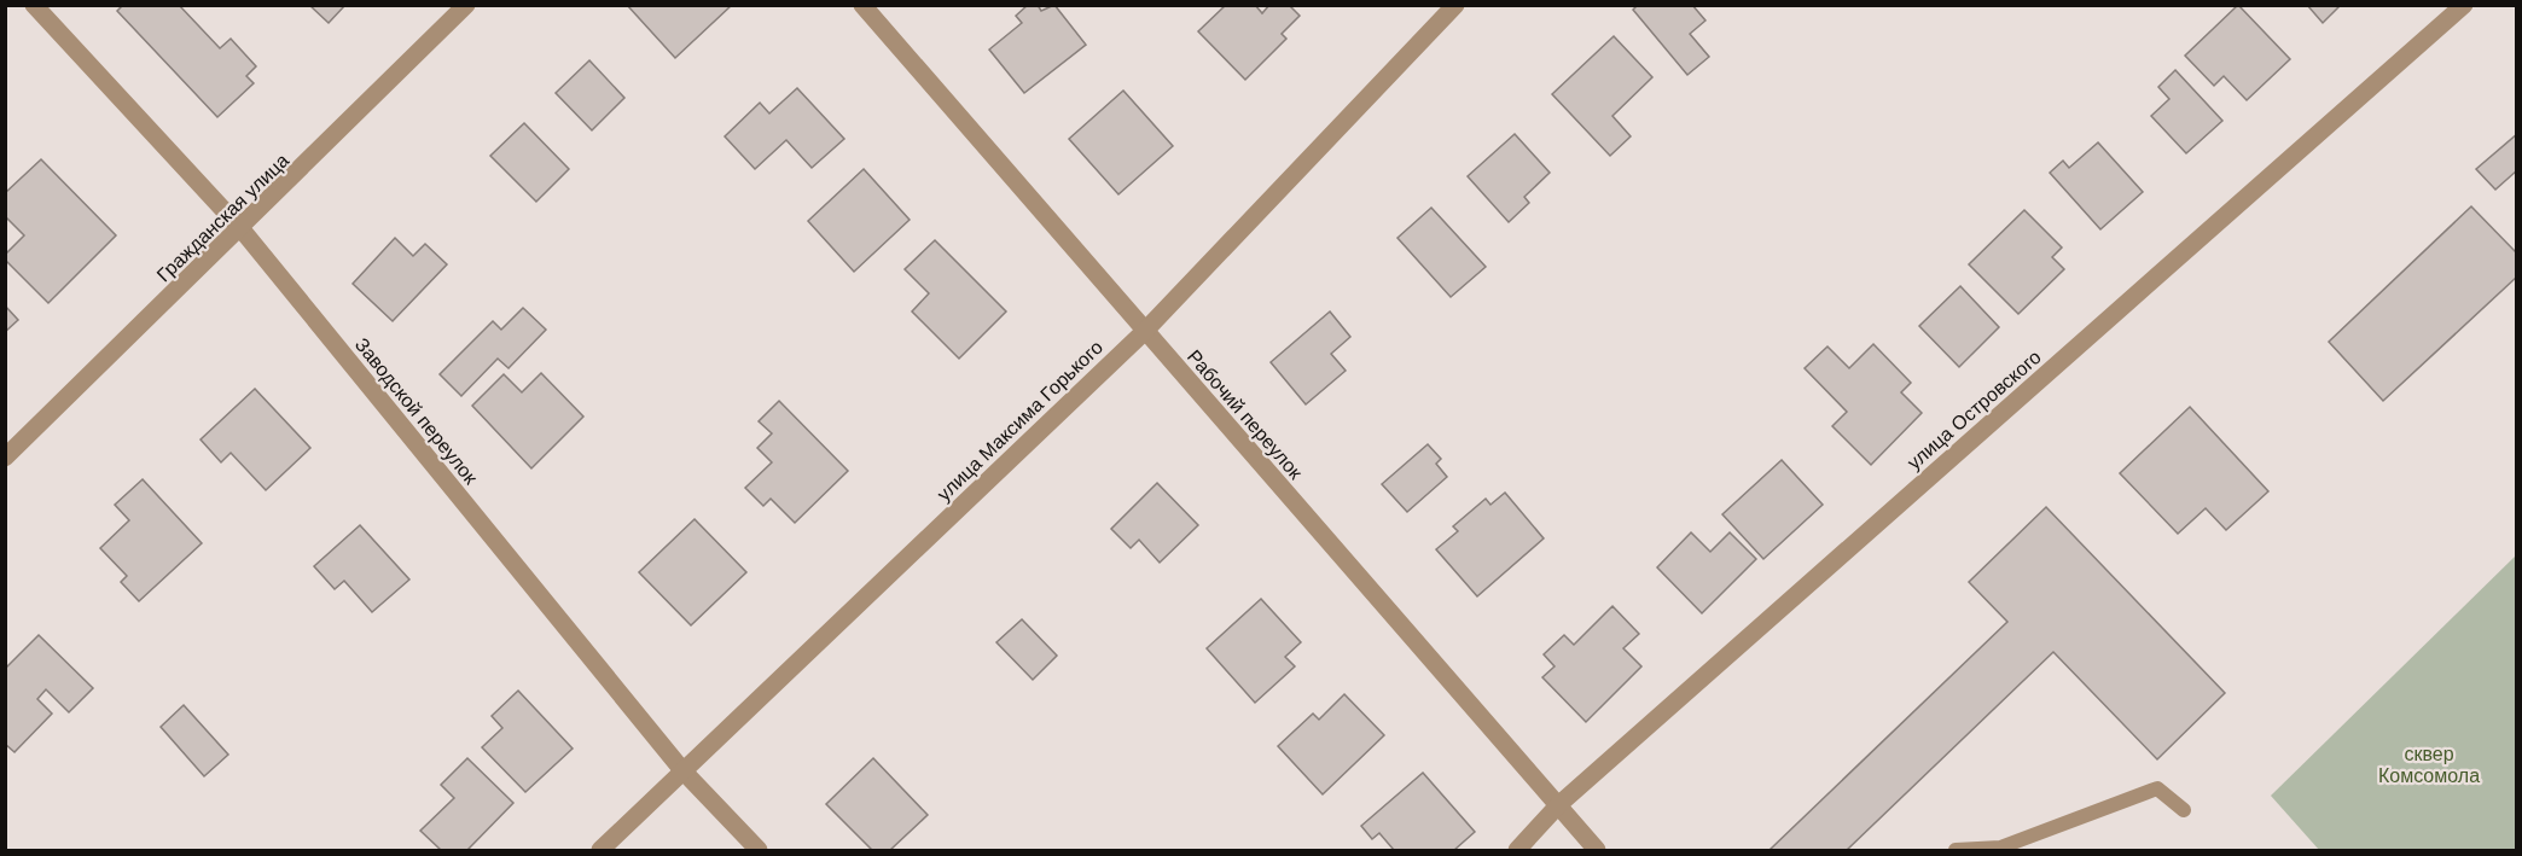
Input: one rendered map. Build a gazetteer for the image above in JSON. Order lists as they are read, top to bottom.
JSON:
{
  "streets": {
    "street": [
      "Гражданская улица",
      "улица Островского",
      "Заводской переулок",
      "Рабочий переулок",
      "улица Максима Горького"
    ]
  },
  "crossings": [
    ["Гражданская улица", "Заводской переулок"],
    ["улица Островского", "Рабочий переулок"],
    ["Заводской переулок", "улица Максима Горького"],
    ["Рабочий переулок", "улица Максима Горького"]
  ],
  "parks": ["сквер Комсомола"]
}
